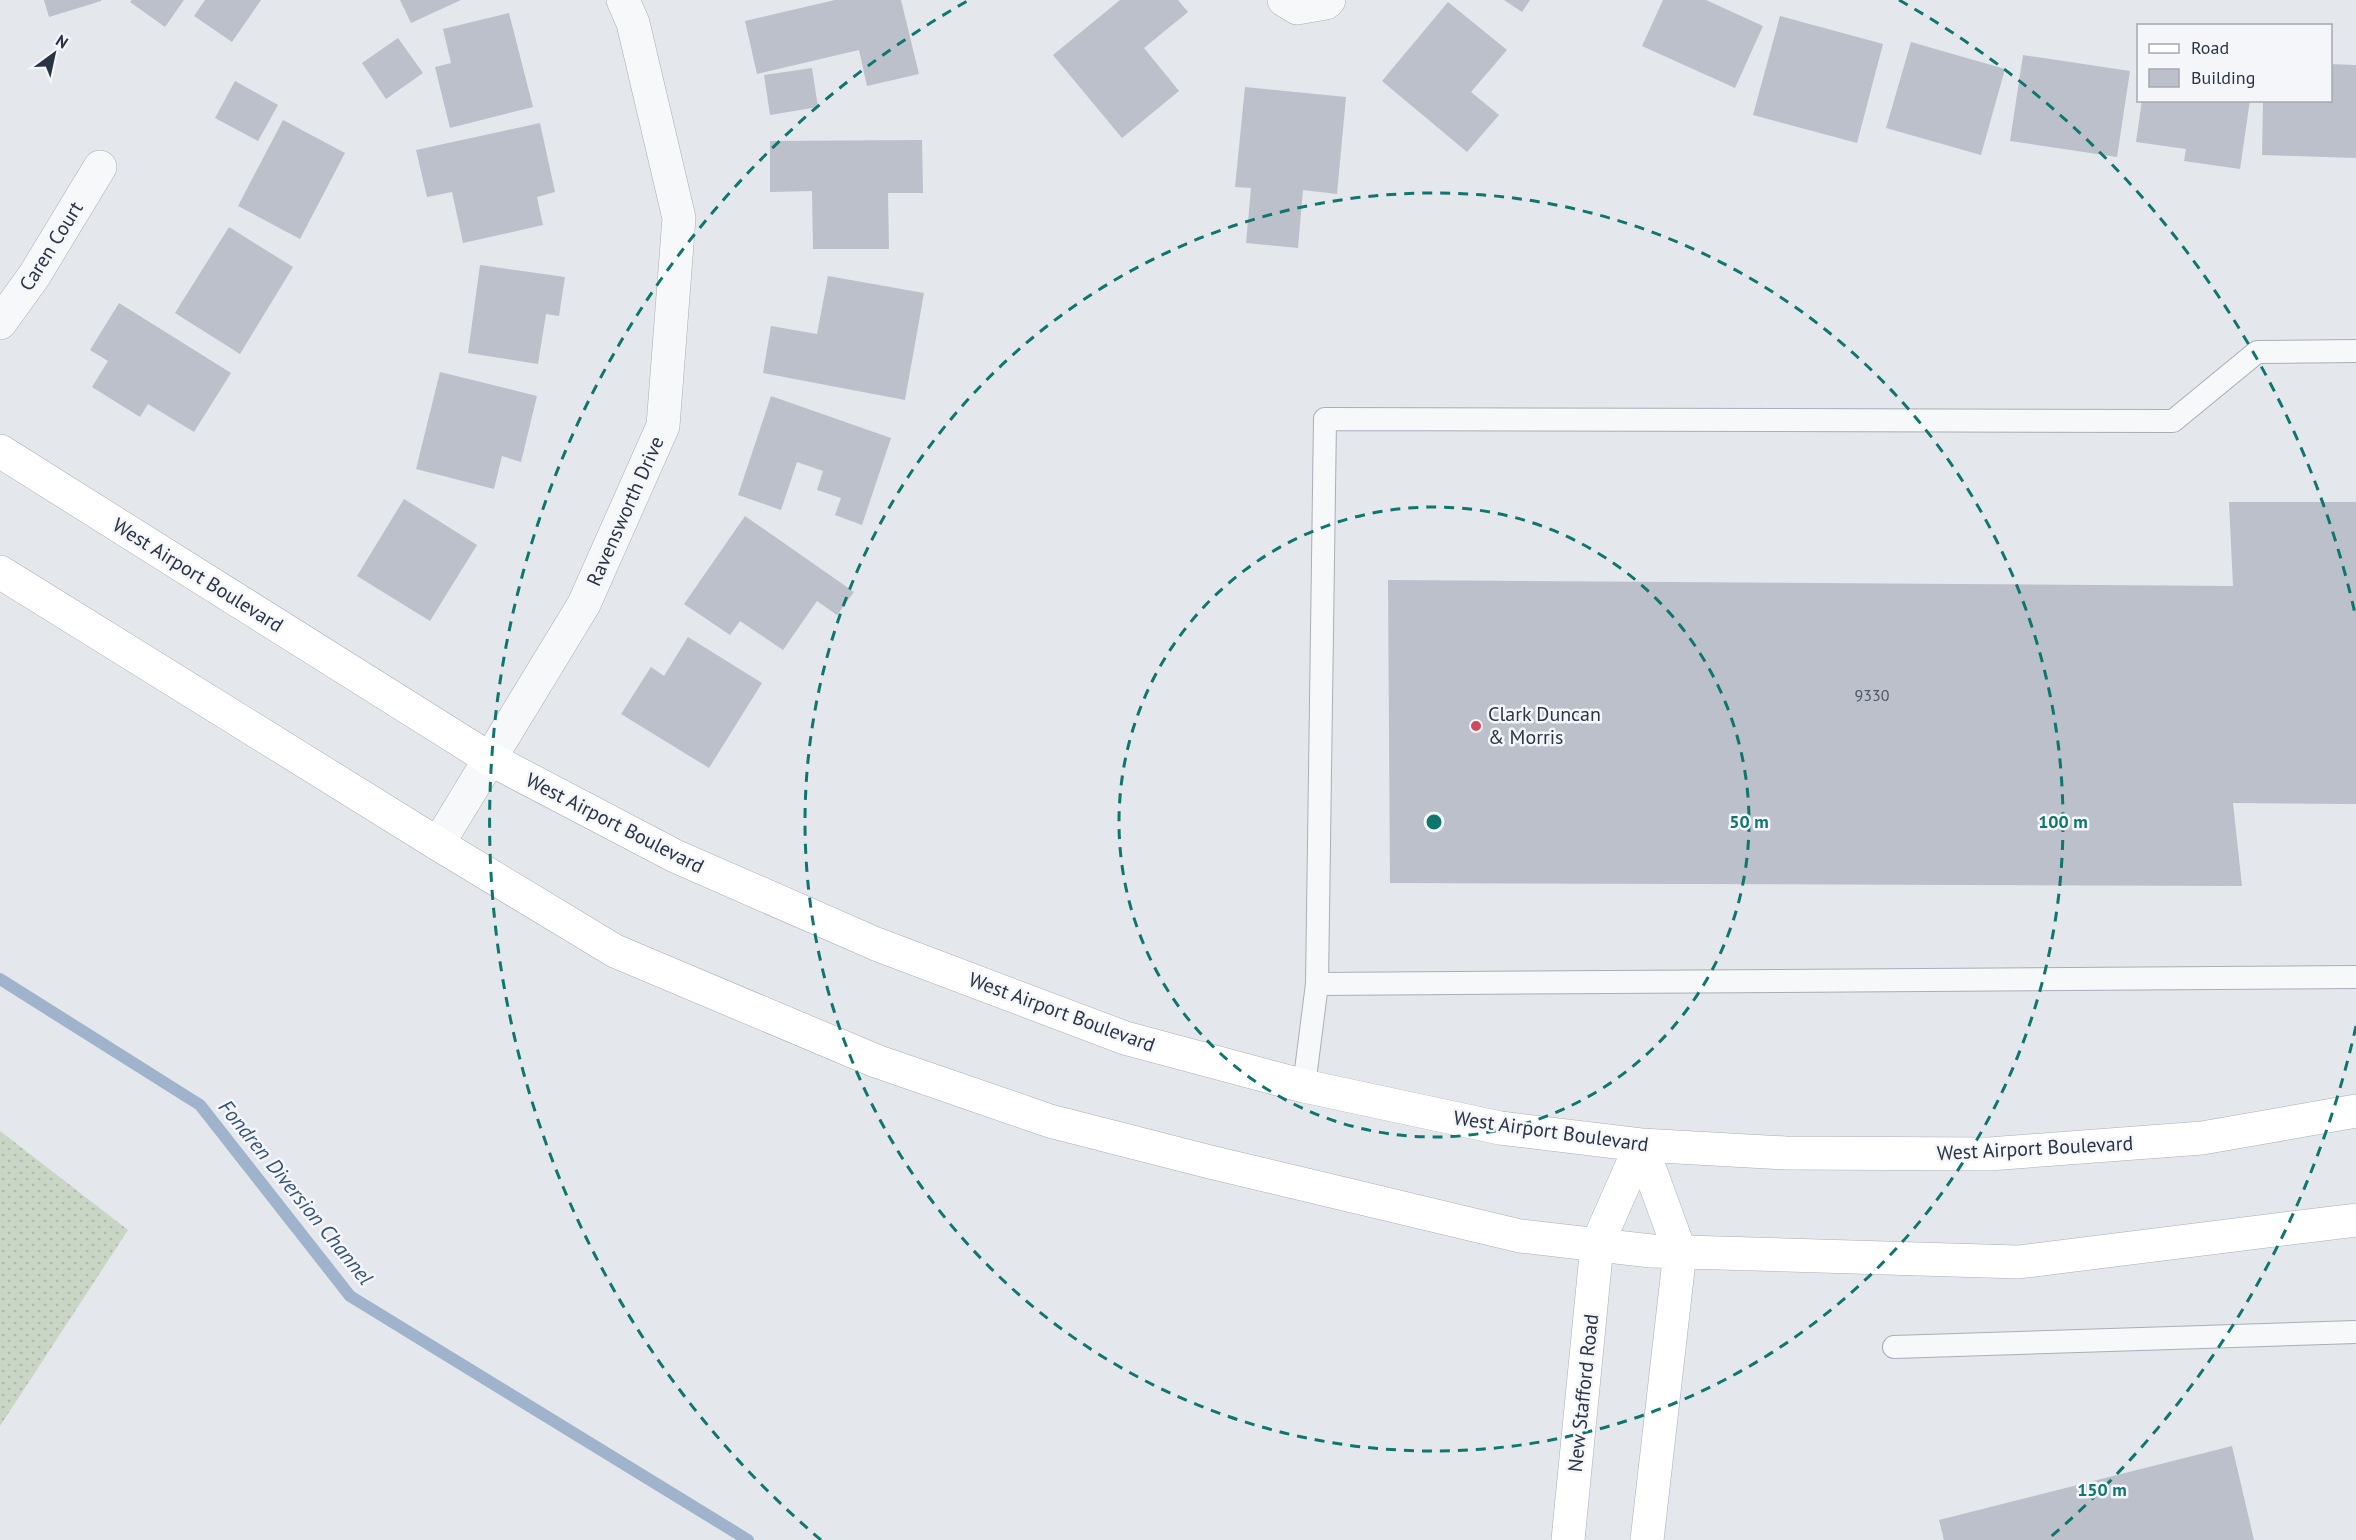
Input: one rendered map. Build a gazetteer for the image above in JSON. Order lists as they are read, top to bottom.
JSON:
{
  "streets": {
    "main road": ["West Airport Boulevard", "New Stafford Road"],
    "street": ["Caren Court", "Ravensworth Drive"]
  },
  "crossings": [
    ["Ravensworth Drive", "West Airport Boulevard"],
    ["West Airport Boulevard", "New Stafford Road"]
  ],
  "water": ["Fondren Diversion Channel"],
  "places": ["Clark Duncan & Morris"],
  "house_numbers": ["9330"],
  "legend": ["Road", "Building"],
  "north": "top right",
  "rings": ["50 m", "100 m", "150 m"]
}
